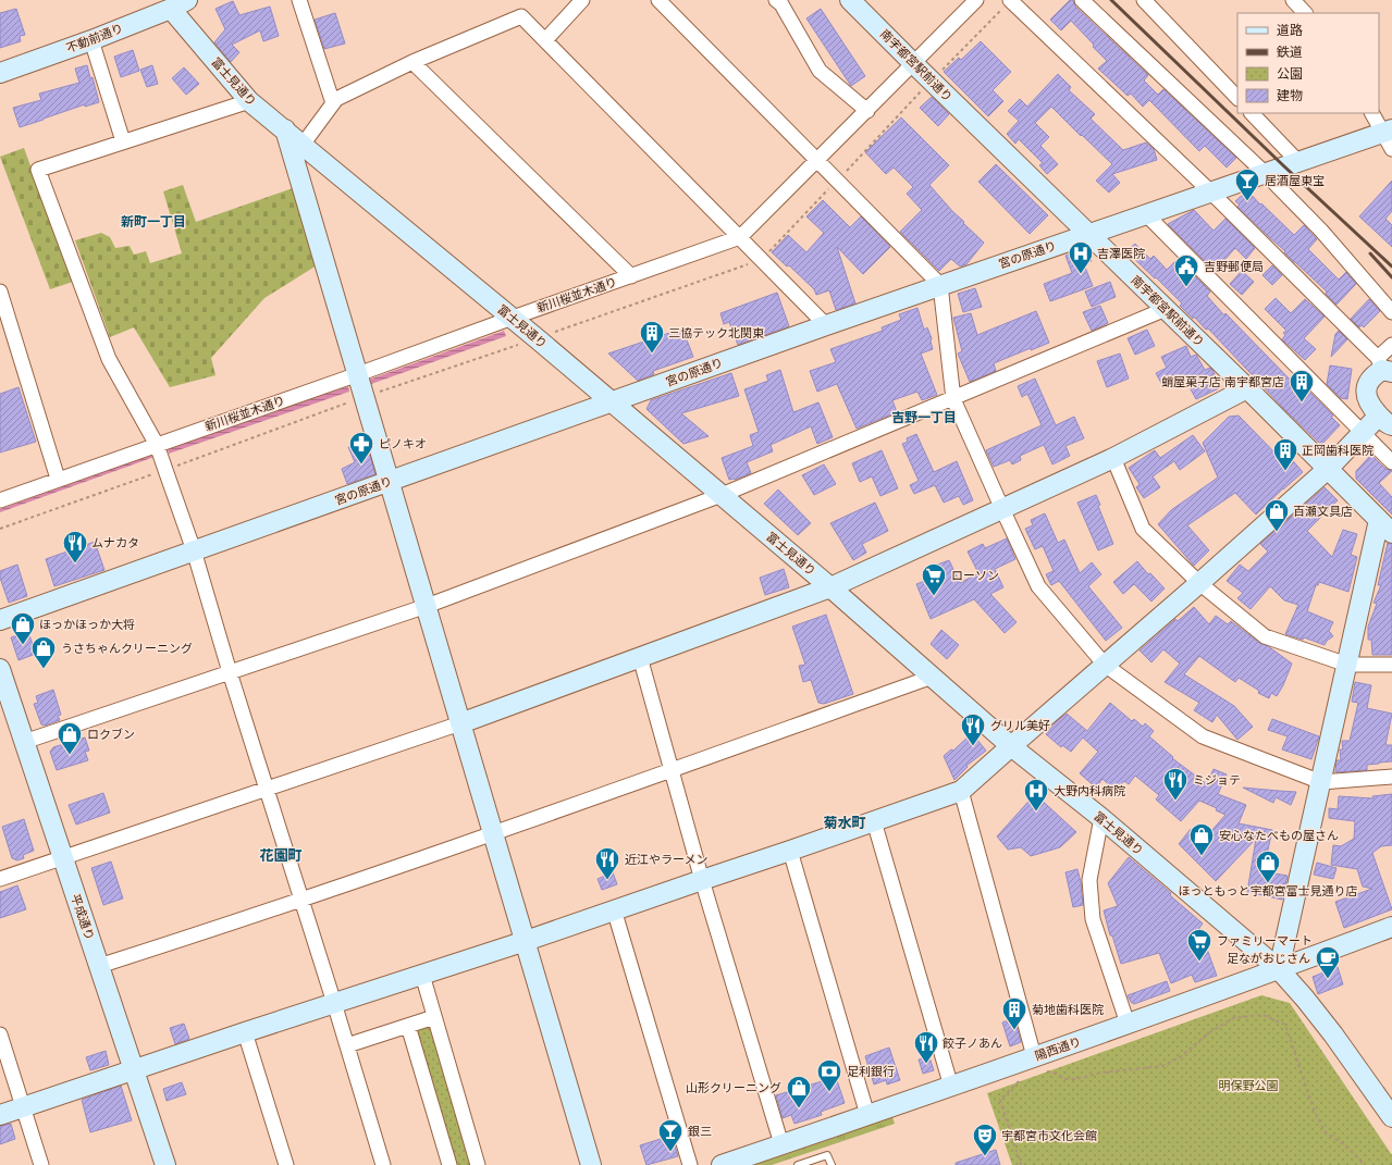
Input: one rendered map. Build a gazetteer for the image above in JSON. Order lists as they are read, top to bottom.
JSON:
{
  "streets": {
    "street": [
      "不動前通り",
      "南宇都宮駅前通り",
      "富士見通り",
      "宮の原通り",
      "新川桜並木通り",
      "平成通り",
      "陽西通り"
    ]
  },
  "crossings": [
    ["不動前通り", "富士見通り"],
    ["南宇都宮駅前通り", "宮の原通り"],
    ["南宇都宮駅前通り", "新川桜並木通り"],
    ["富士見通り", "宮の原通り"],
    ["富士見通り", "新川桜並木通り"],
    ["富士見通り", "陽西通り"]
  ],
  "districts": [
    "新町一丁目",
    "吉野一丁目",
    "菊水町",
    "花園町"
  ],
  "parks": ["明保野公園"],
  "places": {
    "bar": ["居酒屋東宝", "銀三"],
    "hospital": ["吉澤医院", "大野内科病院"],
    "public building": ["吉野郵便局"],
    "building": [
      "三協テック北関東",
      "蛸屋菓子店 南宇都宮店",
      "正岡歯科医院",
      "菊地歯科医院"
    ],
    "pharmacy": ["ピノキオ"],
    "shop": [
      "百瀬文具店",
      "ほっかほっか大将",
      "うさちゃんクリーニング",
      "ロクブン",
      "安心なたべもの屋さん",
      "ほっともっと宇都宮富士見通り店",
      "山形クリーニング"
    ],
    "restaurant": [
      "ムナカタ",
      "グリル美好",
      "ミジョテ",
      "近江やラーメン",
      "餃子ノあん"
    ],
    "supermarket": ["ローソン", "ファミリーマート"],
    "cafe": ["足ながおじさん"],
    "bank": ["足利銀行"],
    "theatre": ["宇都宮市文化会館"]
  },
  "legend": [
    "道路",
    "鉄道",
    "公園",
    "建物"
  ]
}
